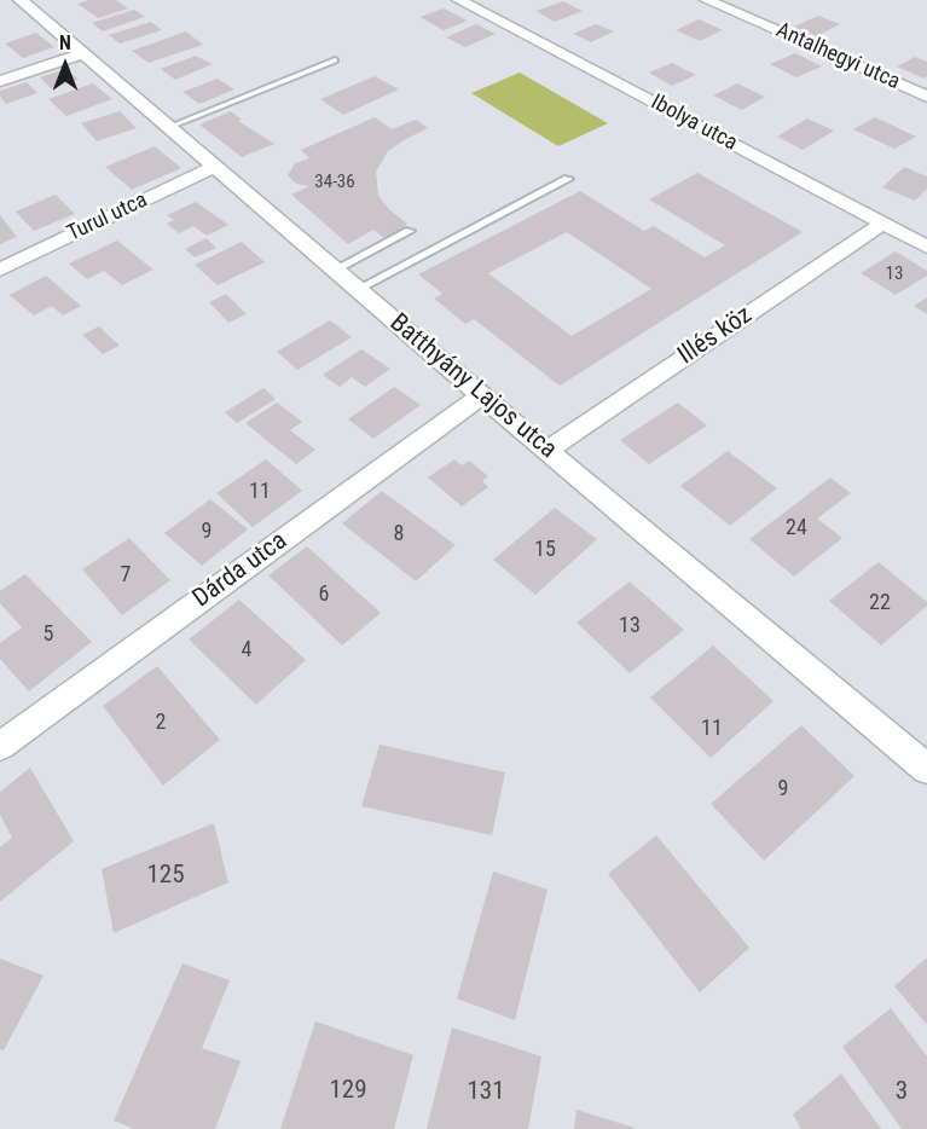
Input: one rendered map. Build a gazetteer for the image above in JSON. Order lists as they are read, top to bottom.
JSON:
{
  "streets": {
    "street": [
      "Antalhegyi utca",
      "Ibolya utca",
      "Turul utca",
      "Illés köz",
      "Batthyány Lajos utca",
      "Dárda utca"
    ]
  },
  "crossings": [
    ["Ibolya utca", "Illés köz"],
    ["Turul utca", "Batthyány Lajos utca"],
    ["Illés köz", "Batthyány Lajos utca"],
    ["Batthyány Lajos utca", "Dárda utca"]
  ],
  "house_numbers": [
    "34-36",
    "13",
    "11",
    "24",
    "9",
    "8",
    "15",
    "7",
    "6",
    "22",
    "13",
    "5",
    "4",
    "2",
    "11",
    "9",
    "125",
    "129",
    "131",
    "3"
  ],
  "north": "top"
}
